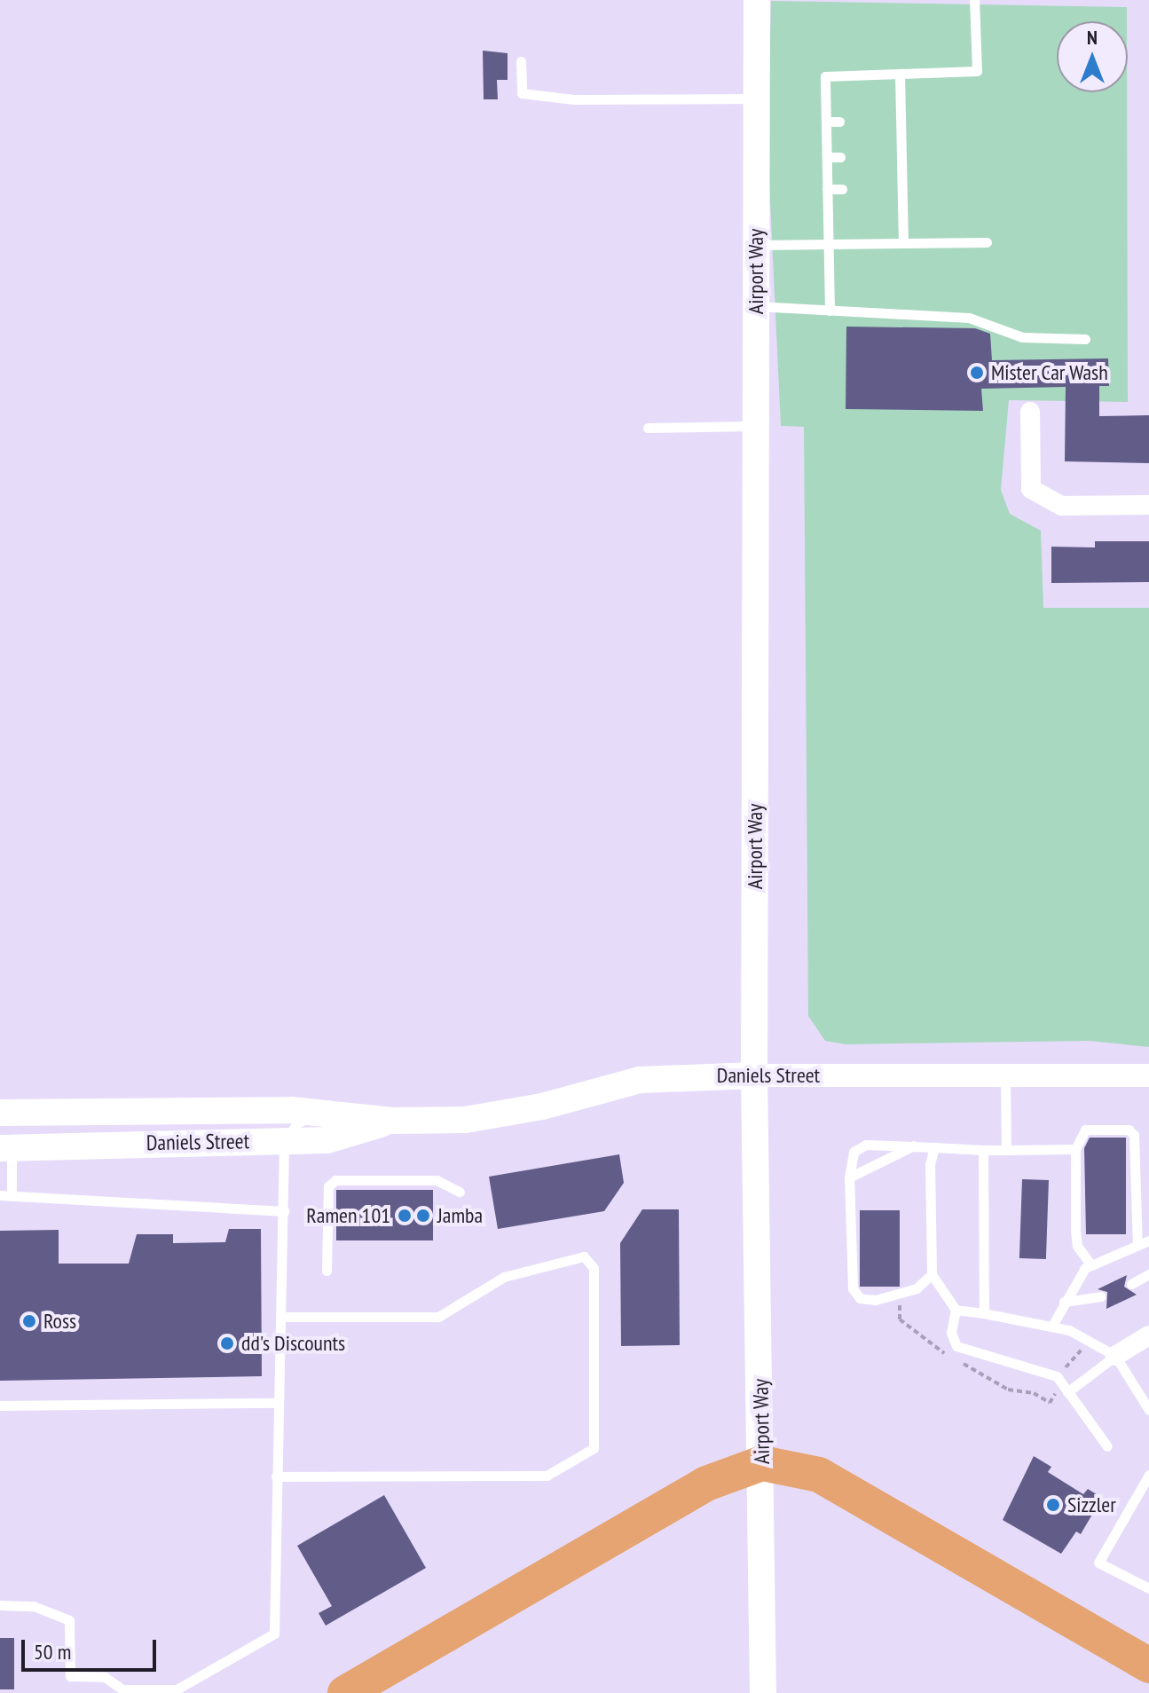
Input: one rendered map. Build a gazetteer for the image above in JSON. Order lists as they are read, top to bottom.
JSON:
{
  "streets": {
    "main road": ["Airport Way", "Daniels Street"]
  },
  "crossings": [
    ["Airport Way", "Daniels Street"]
  ],
  "places": [
    "Mister Car Wash",
    "Ramen 101",
    "Jamba",
    "Ross",
    "dd's Discounts",
    "Sizzler"
  ],
  "scale_bar": "50 m",
  "north": "top"
}
